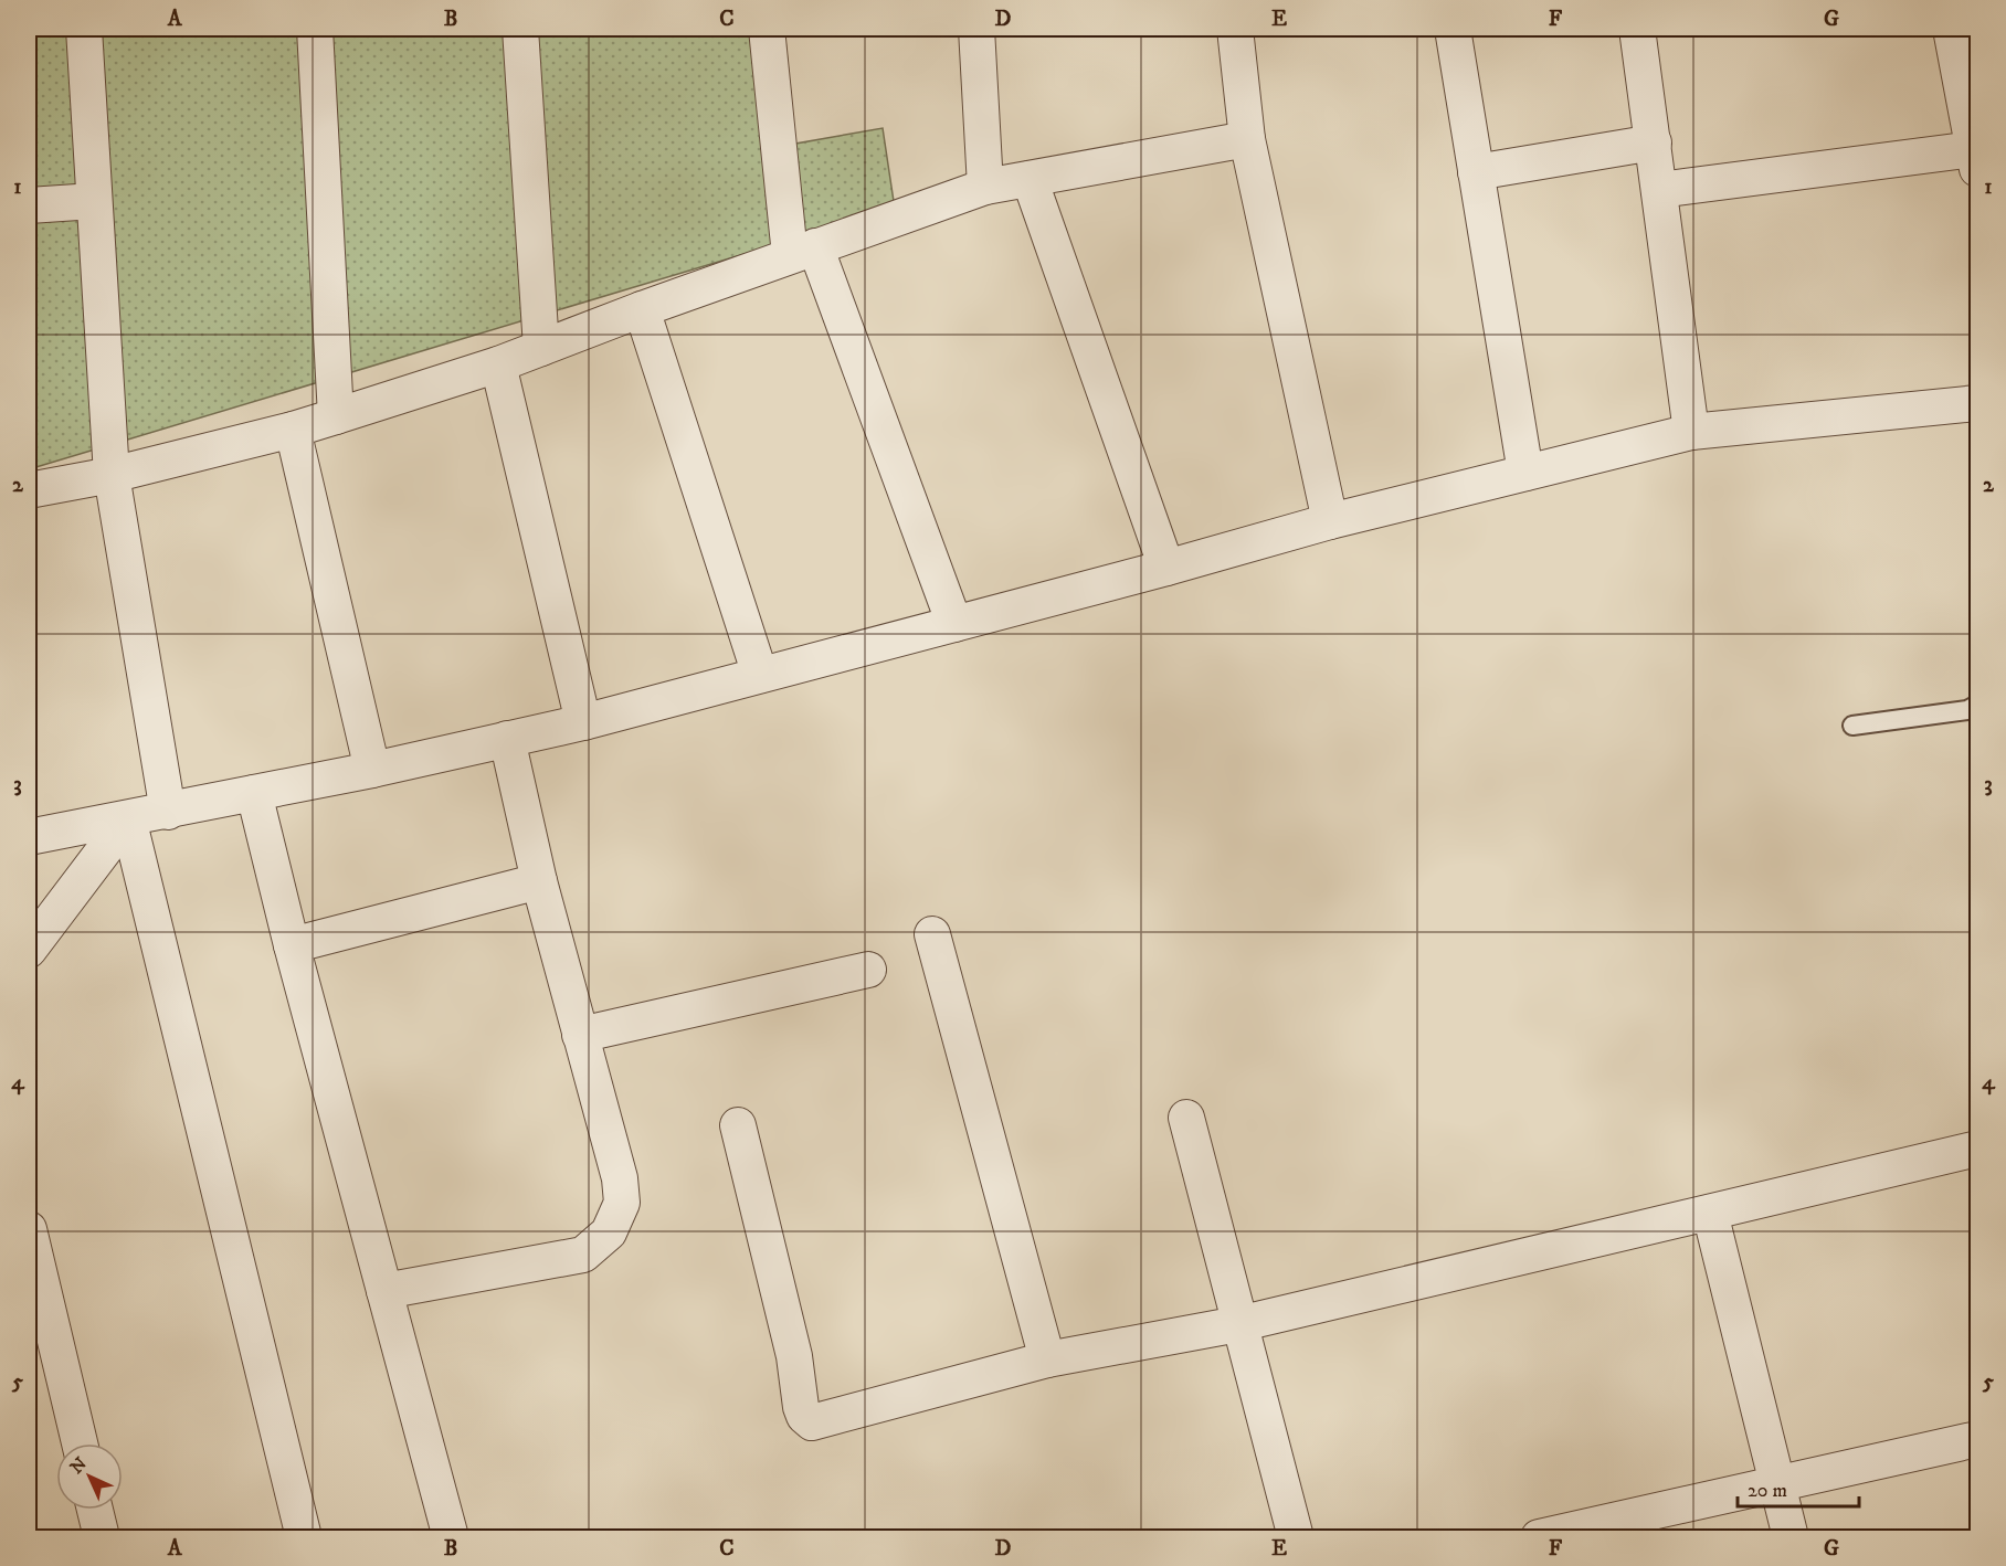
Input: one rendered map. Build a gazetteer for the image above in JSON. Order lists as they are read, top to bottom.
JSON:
{
  "scale_bar": "20 m",
  "north": "top left",
  "grid": {
    "columns": [
      "A",
      "B",
      "C",
      "D",
      "E",
      "F",
      "G"
    ],
    "rows": [
      "1",
      "2",
      "3",
      "4",
      "5"
    ]
  }
}
